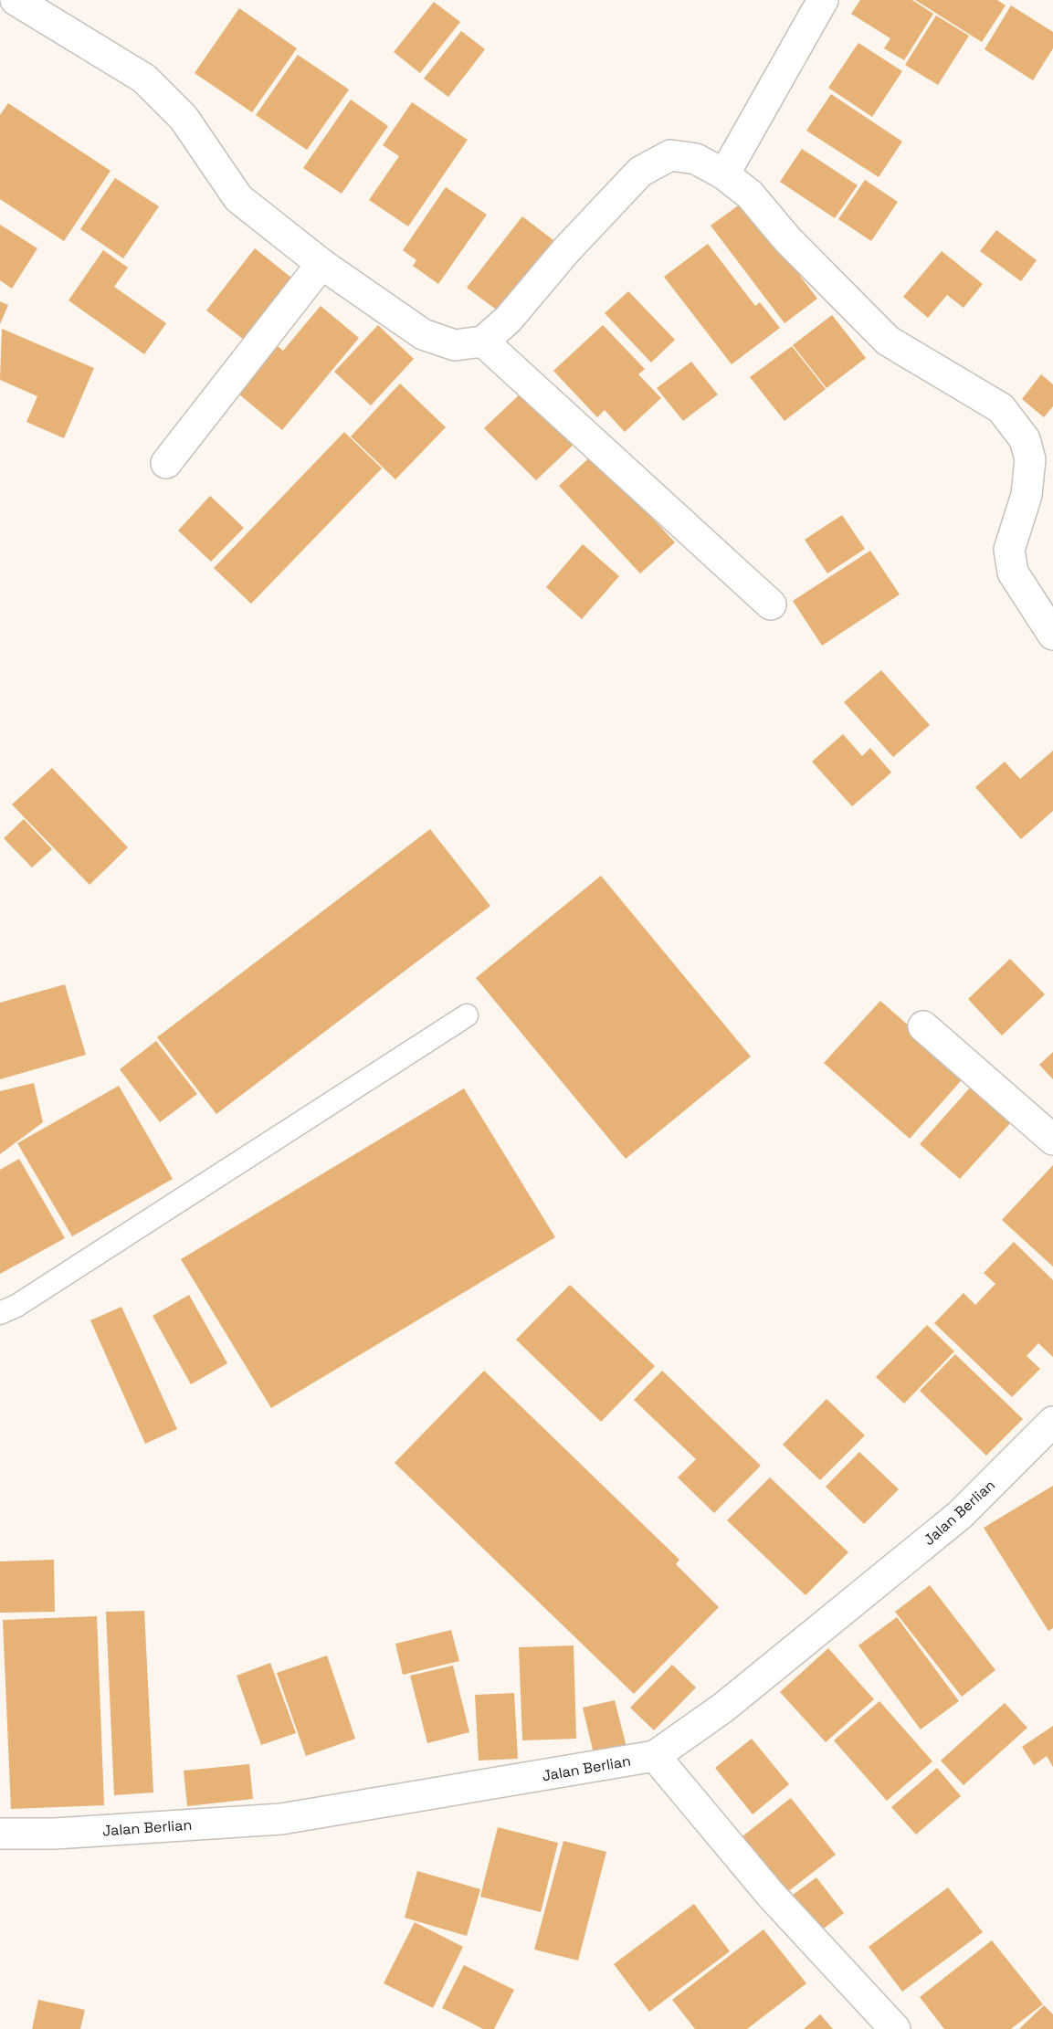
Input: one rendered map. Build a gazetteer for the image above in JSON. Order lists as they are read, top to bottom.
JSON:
{
  "streets": {
    "street": ["Jalan Berlian"]
  }
}
